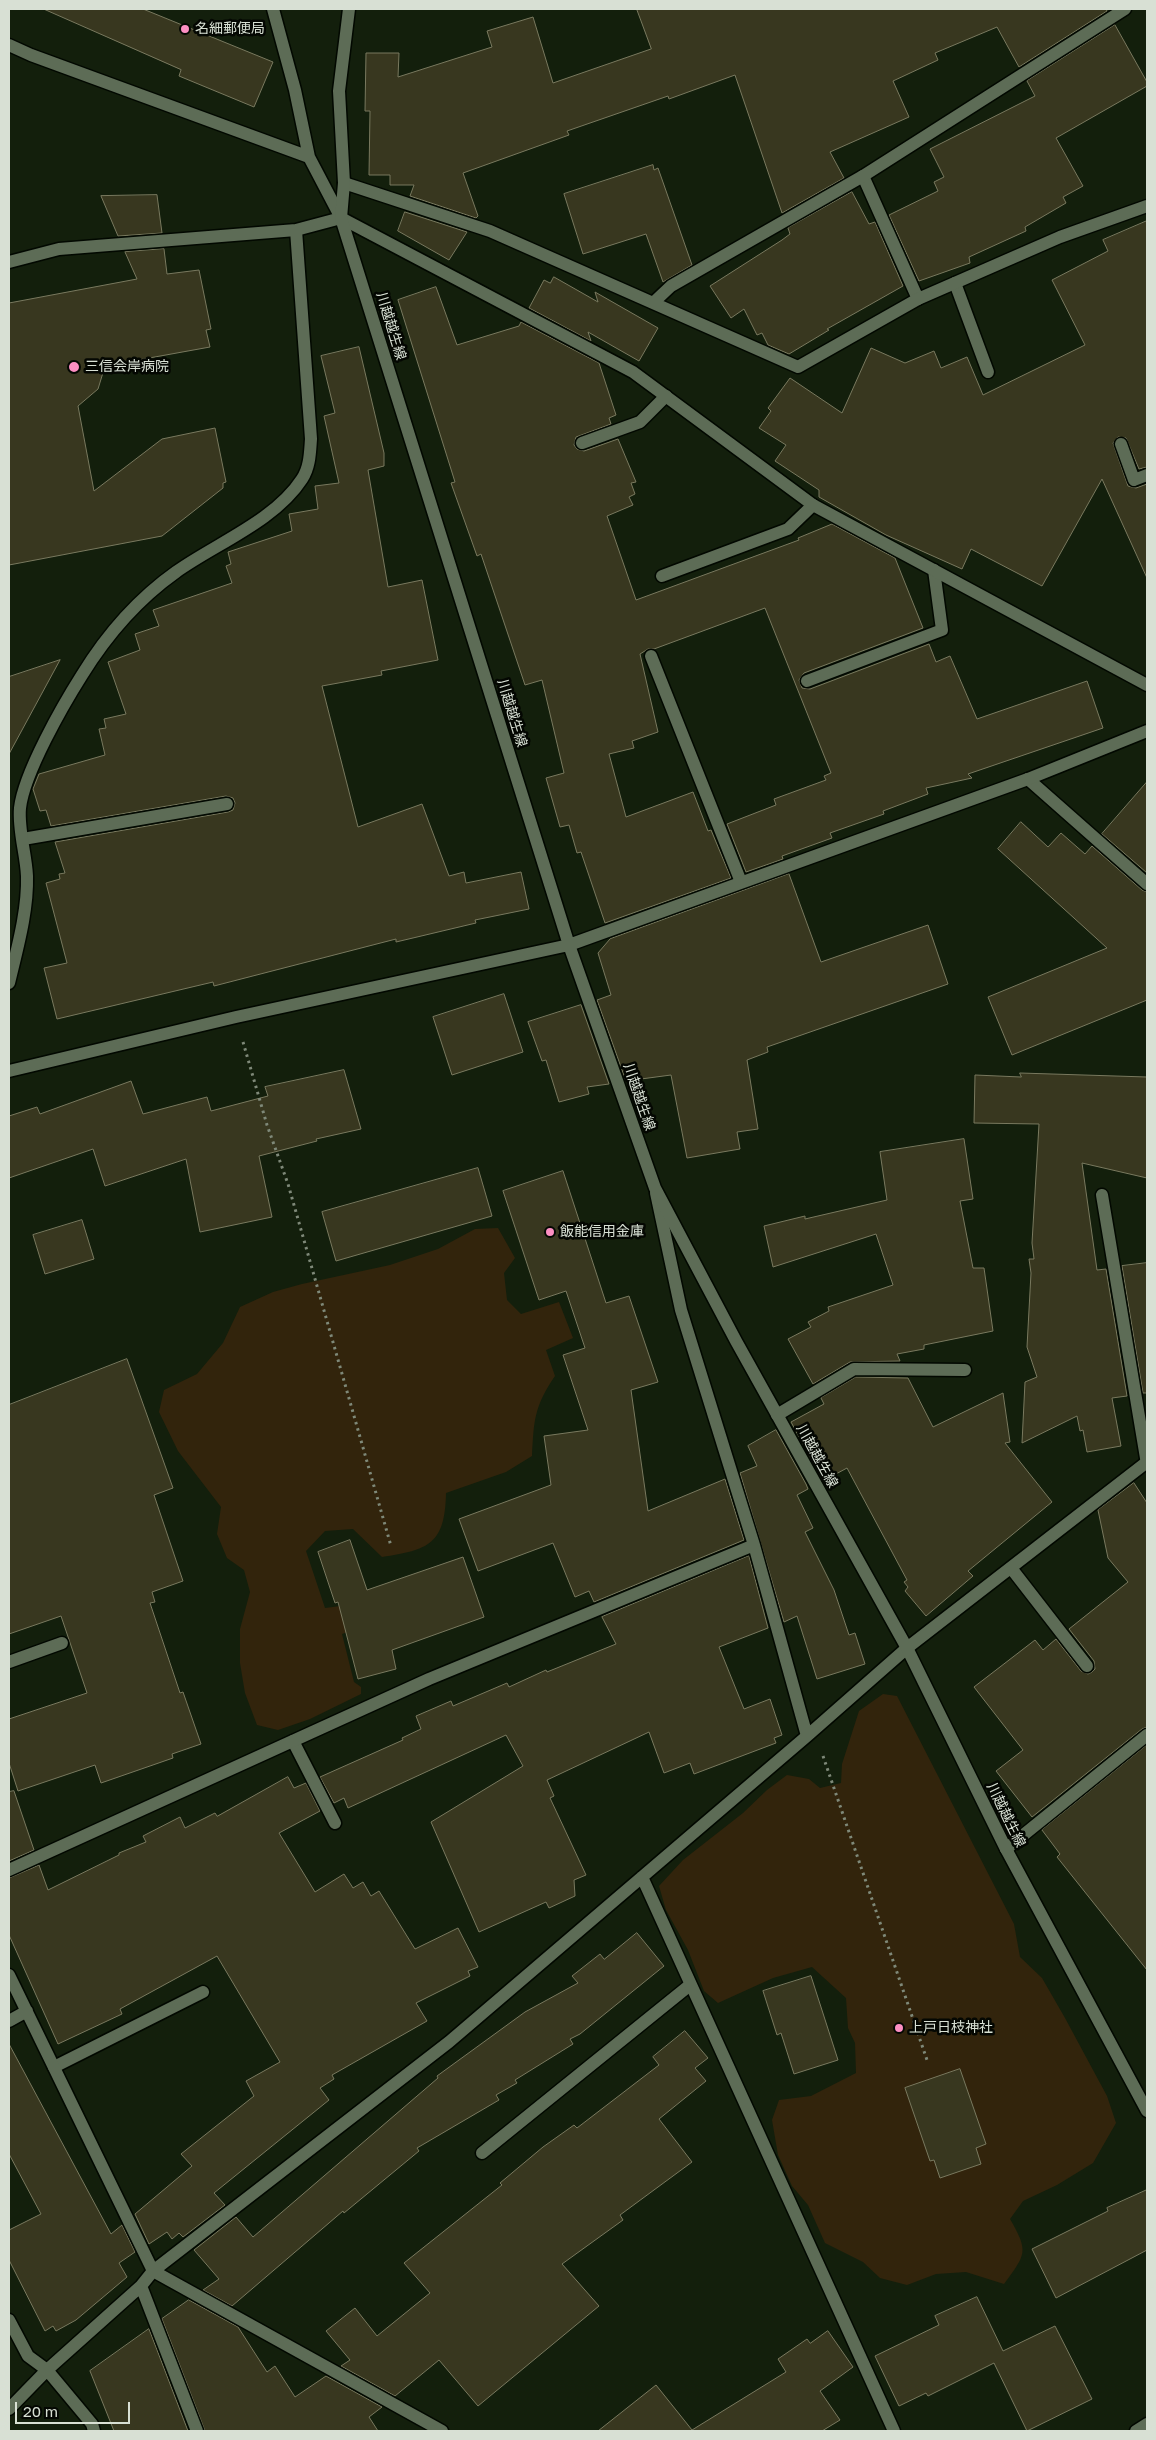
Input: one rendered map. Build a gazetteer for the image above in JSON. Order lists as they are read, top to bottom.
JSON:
{
  "streets": {
    "street": ["川越越生線"]
  },
  "places": [
    "名細郵便局",
    "三信会岸病院",
    "飯能信用金庫",
    "上戸日枝神社"
  ],
  "scale_bar": "20 m"
}
